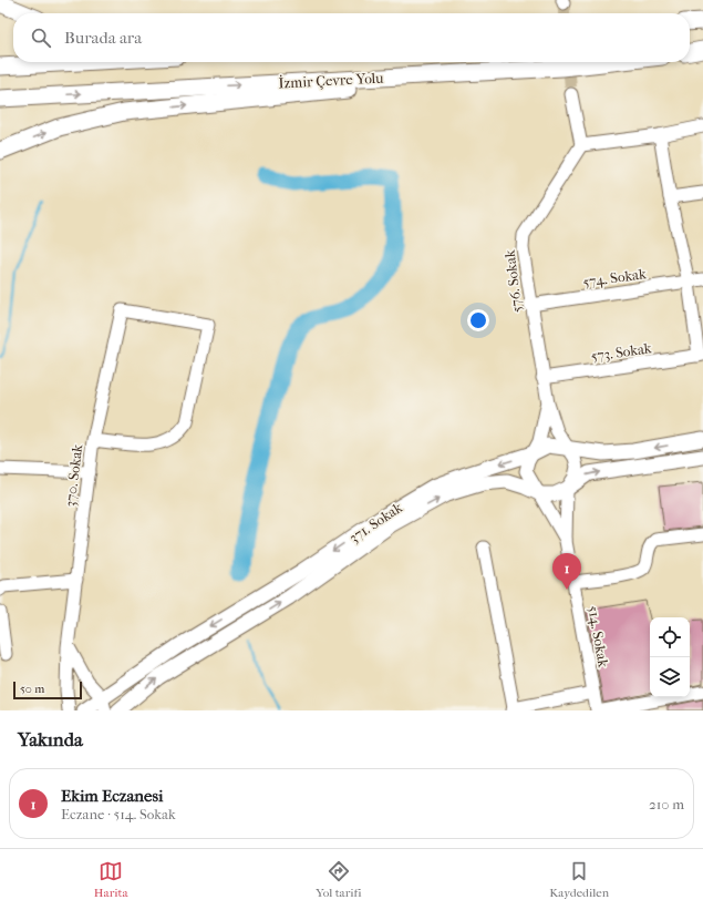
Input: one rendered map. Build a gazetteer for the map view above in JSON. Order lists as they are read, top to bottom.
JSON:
{
  "streets": {
    "highway": ["İzmir Çevre Yolu"],
    "main road": ["371. Sokak"],
    "street": [
      "574. Sokak",
      "576. Sokak",
      "573. Sokak",
      "370. Sokak",
      "514. Sokak"
    ]
  },
  "crossings": [
    ["574. Sokak", "576. Sokak"],
    ["576. Sokak", "573. Sokak"]
  ],
  "scale_bar": "50 m",
  "page": {
    "search": "Burada ara",
    "pins": "1",
    "scale": "50 m",
    "heading": "Yakında",
    "list": [
      {
        "mark": "1",
        "name": "Ekim Eczanesi",
        "note": "Eczane · 514. Sokak",
        "value": "210 m"
      }
    ],
    "nav": ["Harita", "Yol tarifi", "Kaydedilen"]
  }
}
